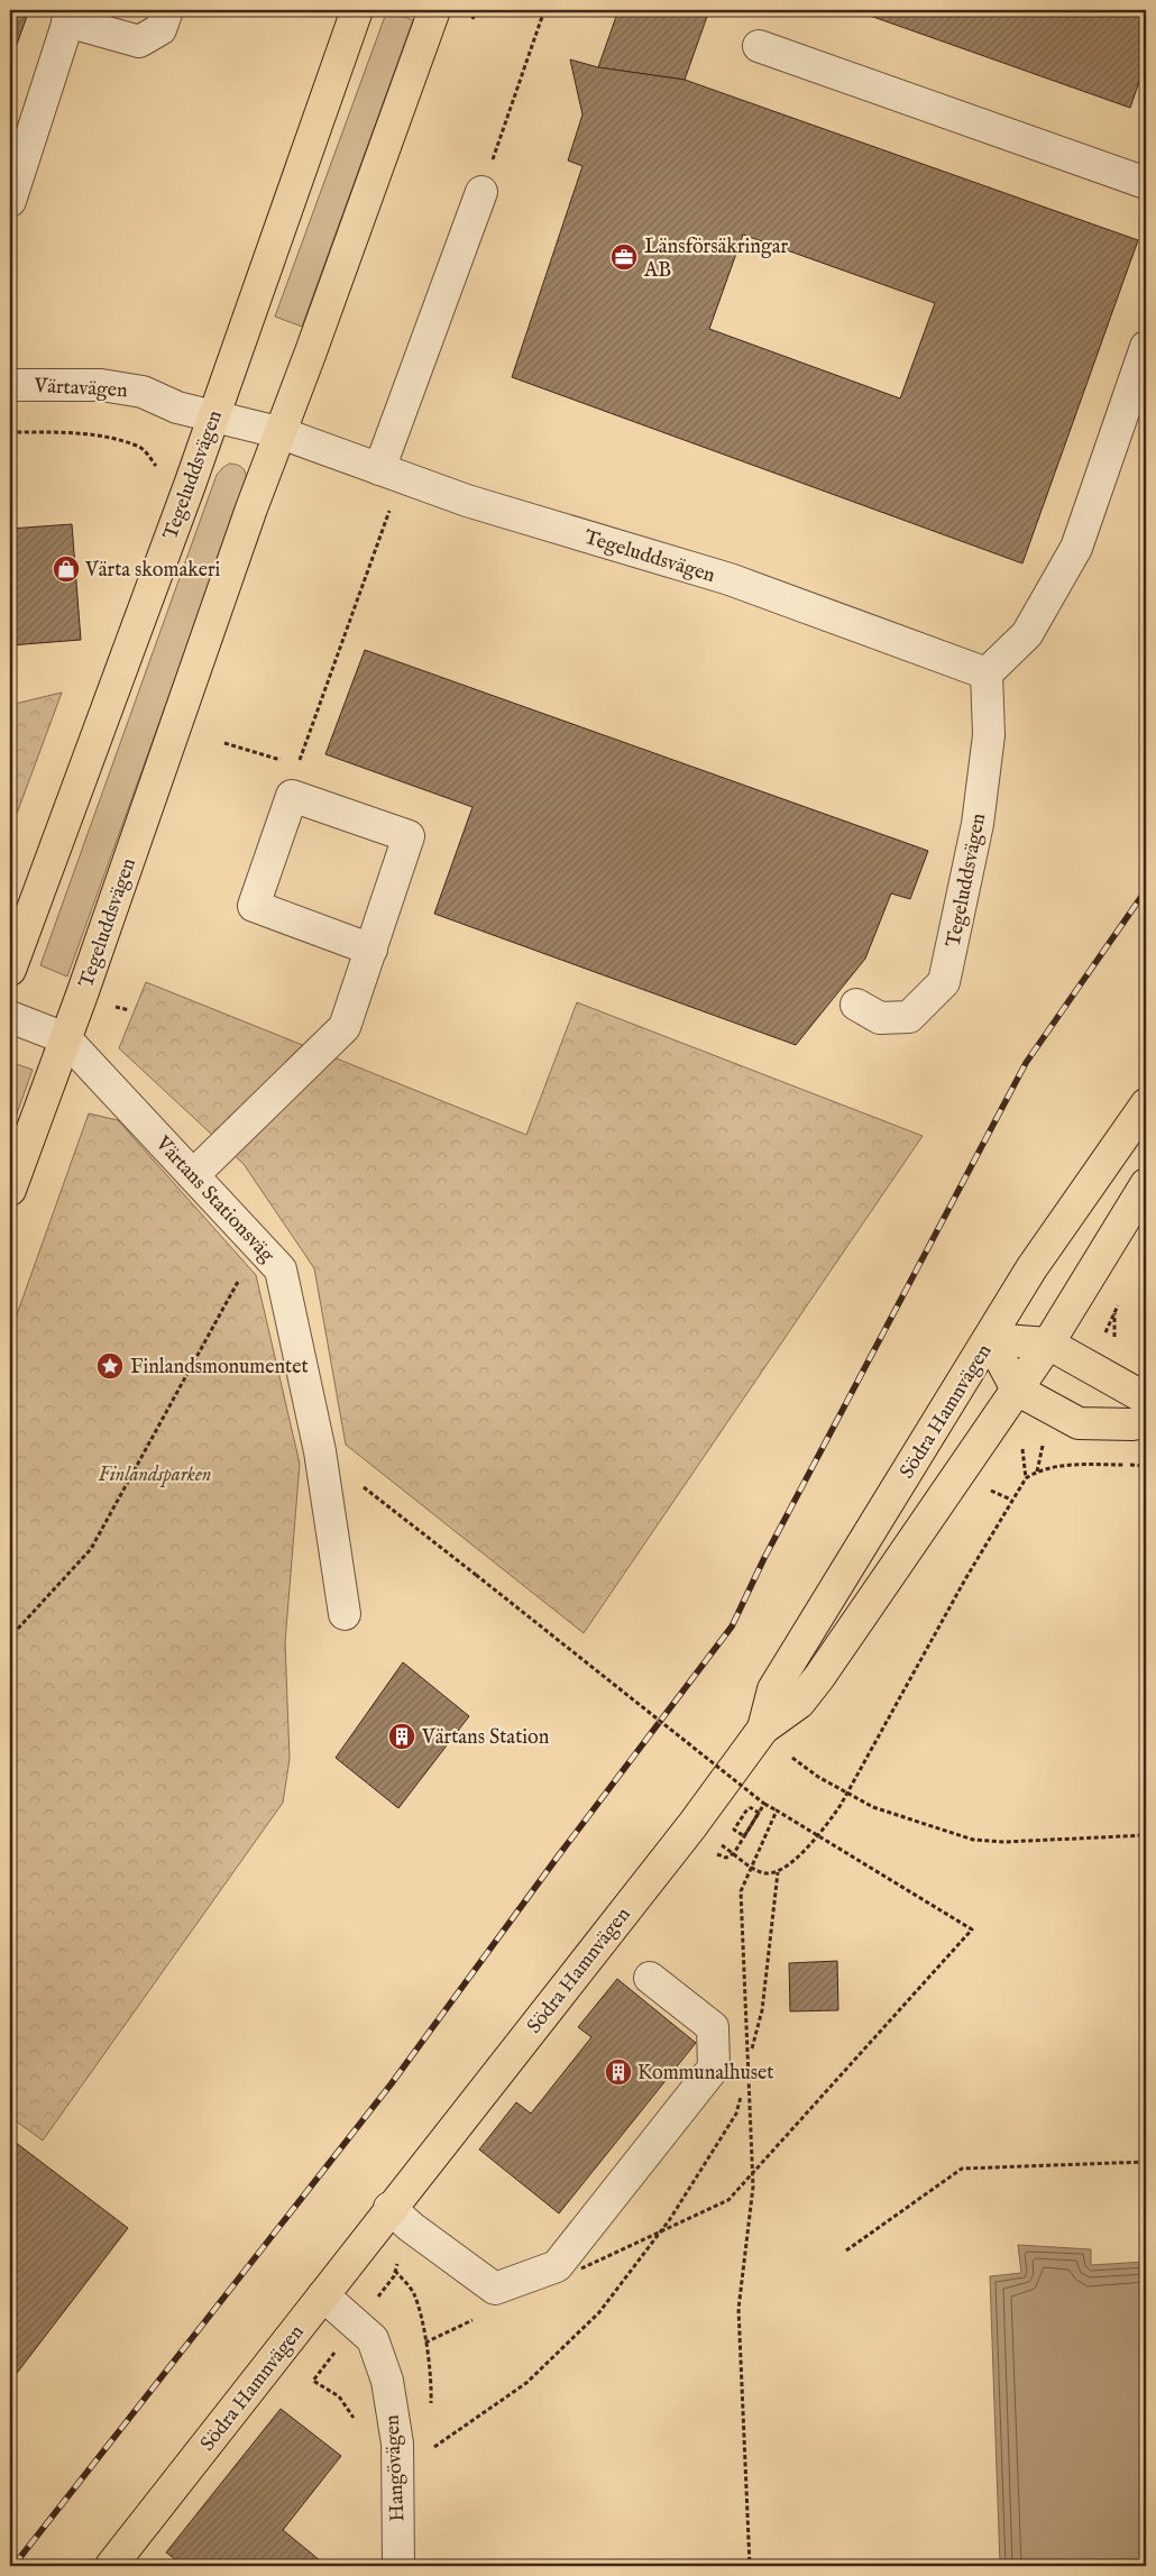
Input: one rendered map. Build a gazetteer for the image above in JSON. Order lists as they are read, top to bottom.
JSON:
{
  "streets": {
    "main road": ["Tegeluddsvägen", "Södra Hamnvägen"],
    "street": ["Värtavägen", "Värtans Stationsväg", "Hangövägen"]
  },
  "crossings": [
    ["Värtavägen", "Tegeluddsvägen"],
    ["Tegeluddsvägen", "Värtans Stationsväg"],
    ["Södra Hamnvägen", "Hangövägen"]
  ],
  "parks": ["Finlandsparken"],
  "places": {
    "office": ["Länsförsäkringar AB"],
    "shop": ["Värta skomakeri"],
    "place": ["Finlandsmonumentet"],
    "building": ["Värtans Station", "Kommunalhuset"]
  }
}
